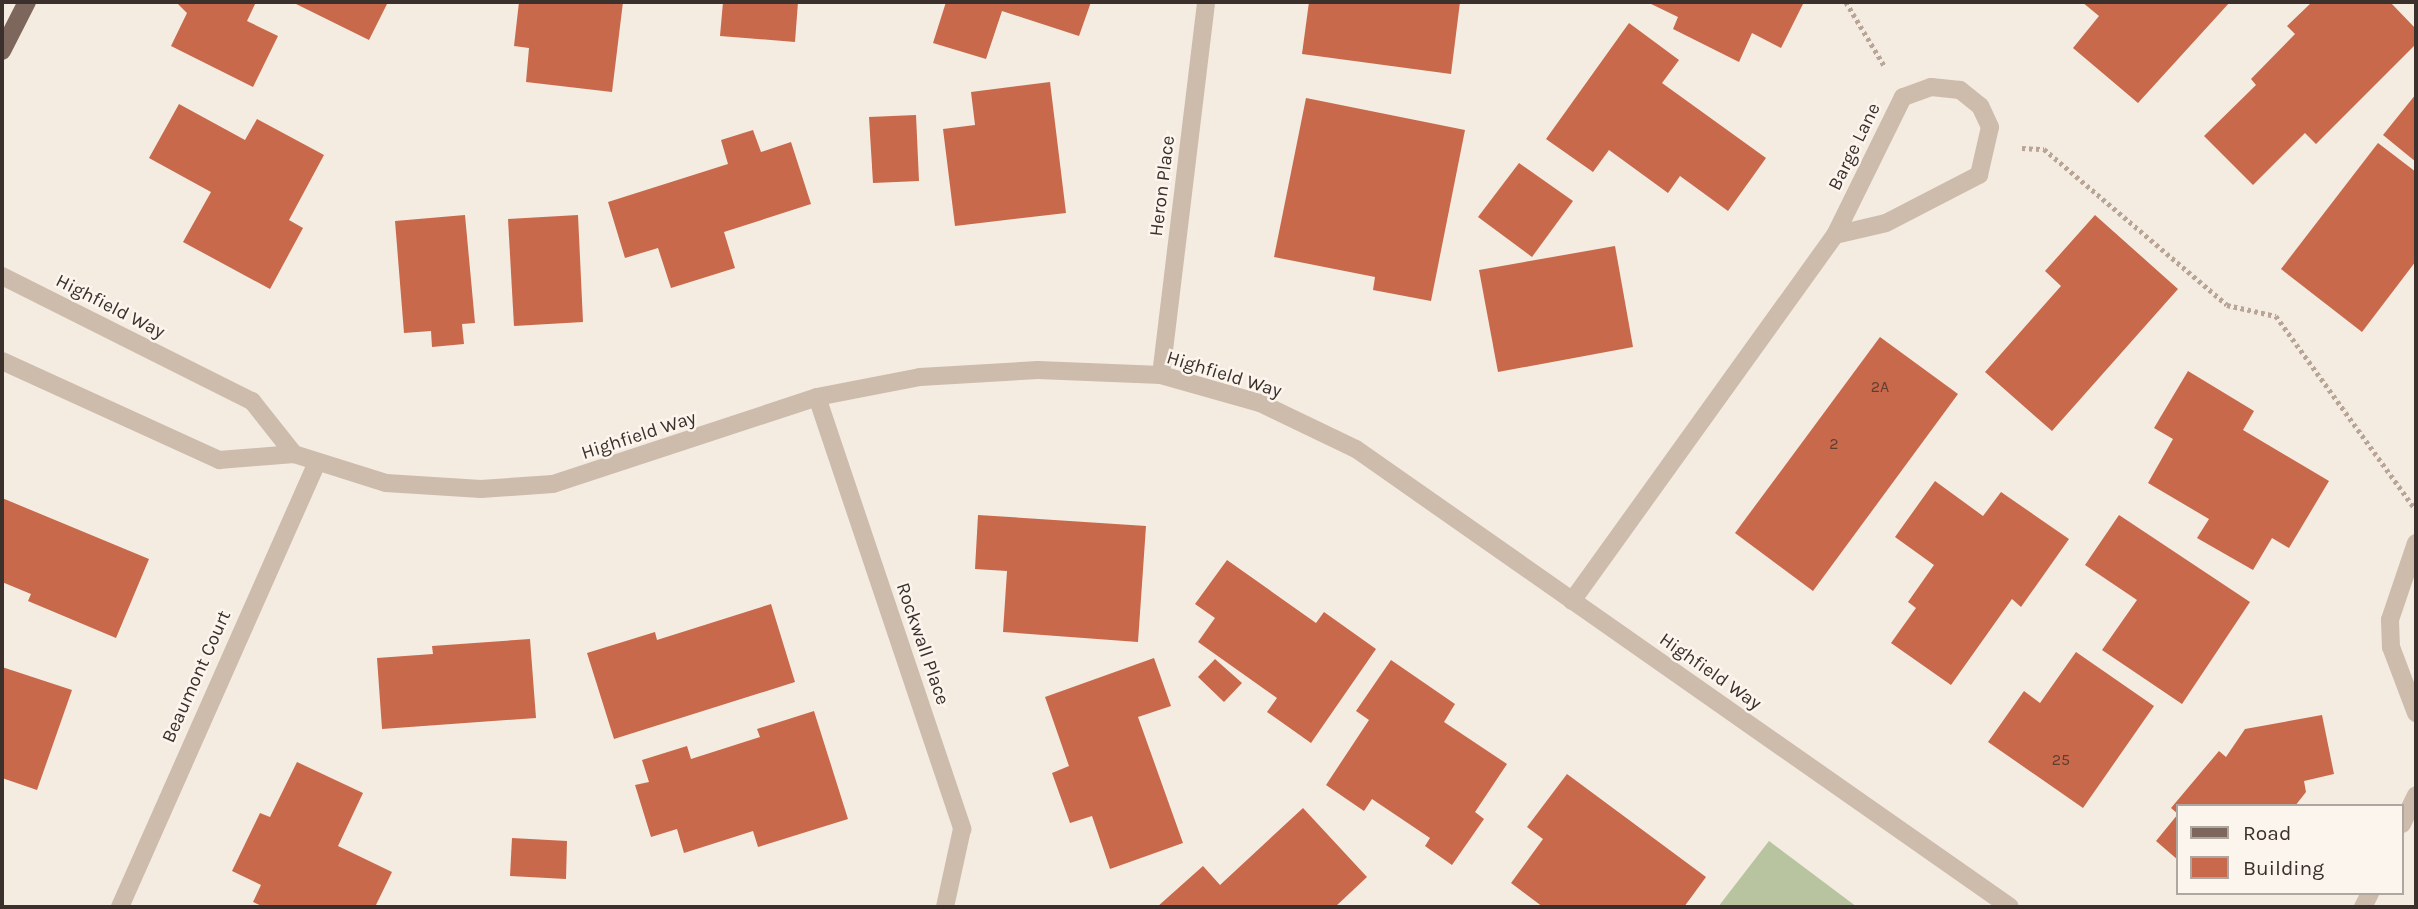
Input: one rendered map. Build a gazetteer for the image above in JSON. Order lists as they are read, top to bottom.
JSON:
{
  "streets": {
    "street": [
      "Barge Lane",
      "Heron Place",
      "Highfield Way",
      "Rockwall Place",
      "Beaumont Court"
    ]
  },
  "crossings": [
    ["Barge Lane", "Highfield Way"],
    ["Heron Place", "Highfield Way"],
    ["Highfield Way", "Rockwall Place"],
    ["Highfield Way", "Beaumont Court"]
  ],
  "house_numbers": ["2A", "2", "25"],
  "legend": ["Road", "Building"]
}
